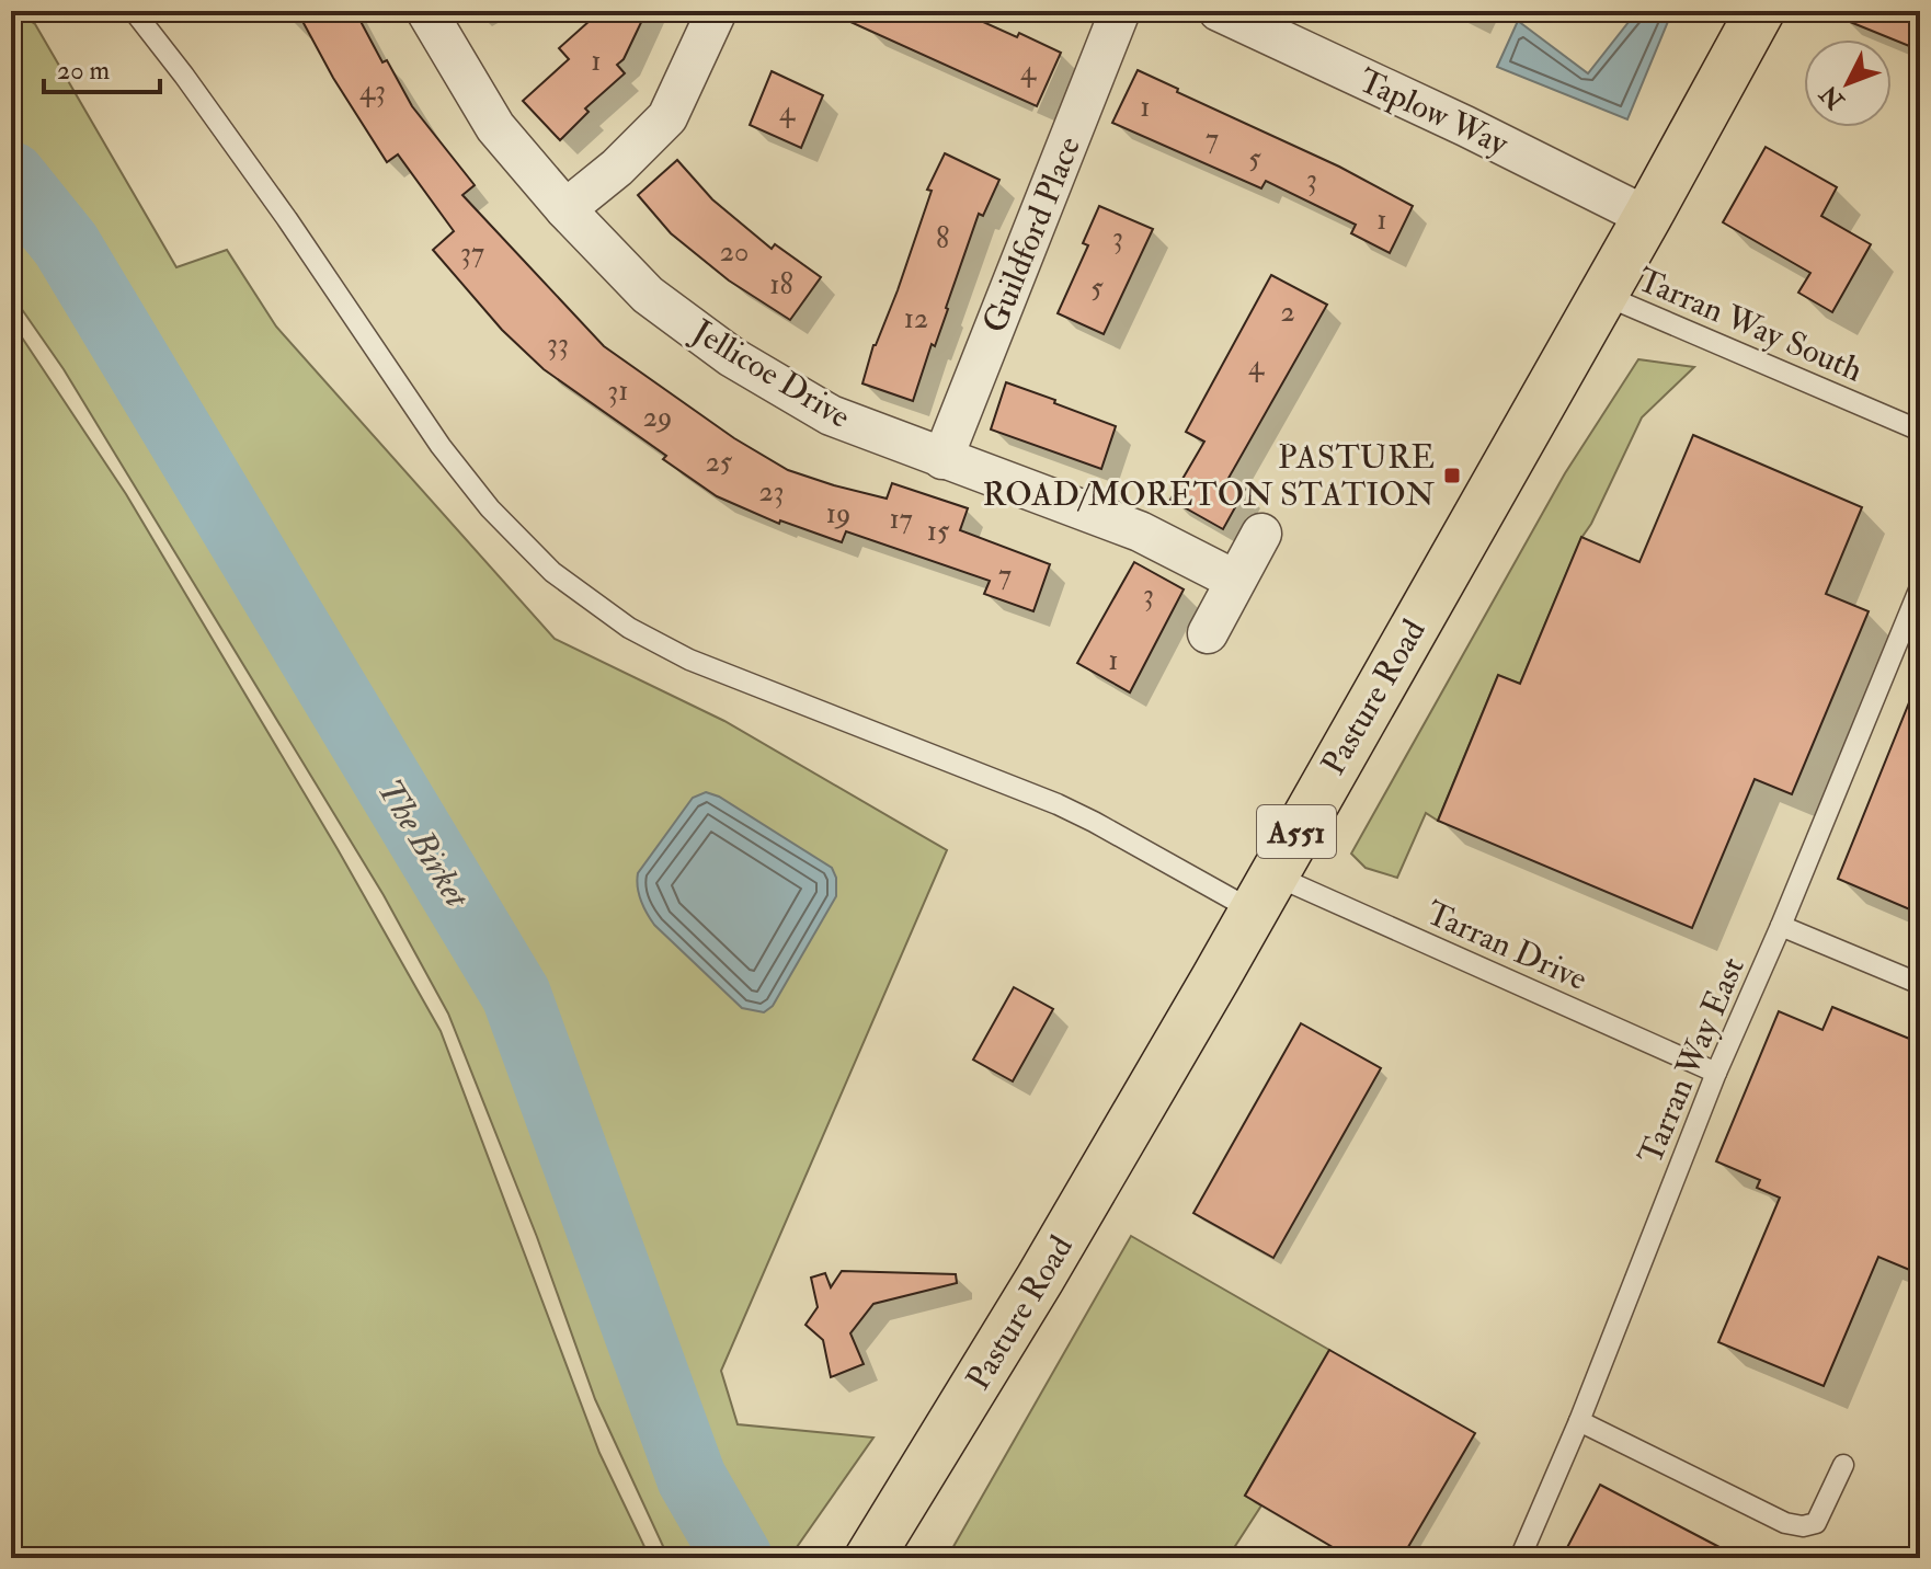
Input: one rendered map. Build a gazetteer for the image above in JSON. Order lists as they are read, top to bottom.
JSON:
{
  "streets": {
    "main road": ["Pasture Road", "A551"],
    "street": ["Taplow Way", "Guildford Place", "Jellicoe Drive"],
    "lane": ["Tarran Way South", "Tarran Drive", "Tarran Way East"]
  },
  "crossings": [
    ["Taplow Way", "Pasture Road"],
    ["Guildford Place", "Jellicoe Drive"],
    ["Tarran Way South", "Pasture Road"],
    ["Pasture Road", "Tarran Drive"],
    ["Tarran Drive", "Tarran Way East"]
  ],
  "water": ["The Birket"],
  "places": {
    "transit": ["PASTURE ROAD/MORETON STATION"]
  },
  "house_numbers": [
    "1",
    "4",
    "43",
    "1",
    "4",
    "7",
    "5",
    "3",
    "1",
    "3",
    "8",
    "20",
    "37",
    "18",
    "5",
    "2",
    "12",
    "33",
    "4",
    "31",
    "29",
    "25",
    "23",
    "19",
    "17",
    "15",
    "7",
    "3",
    "1"
  ],
  "scale_bar": "20 m",
  "north": "bottom left"
}
